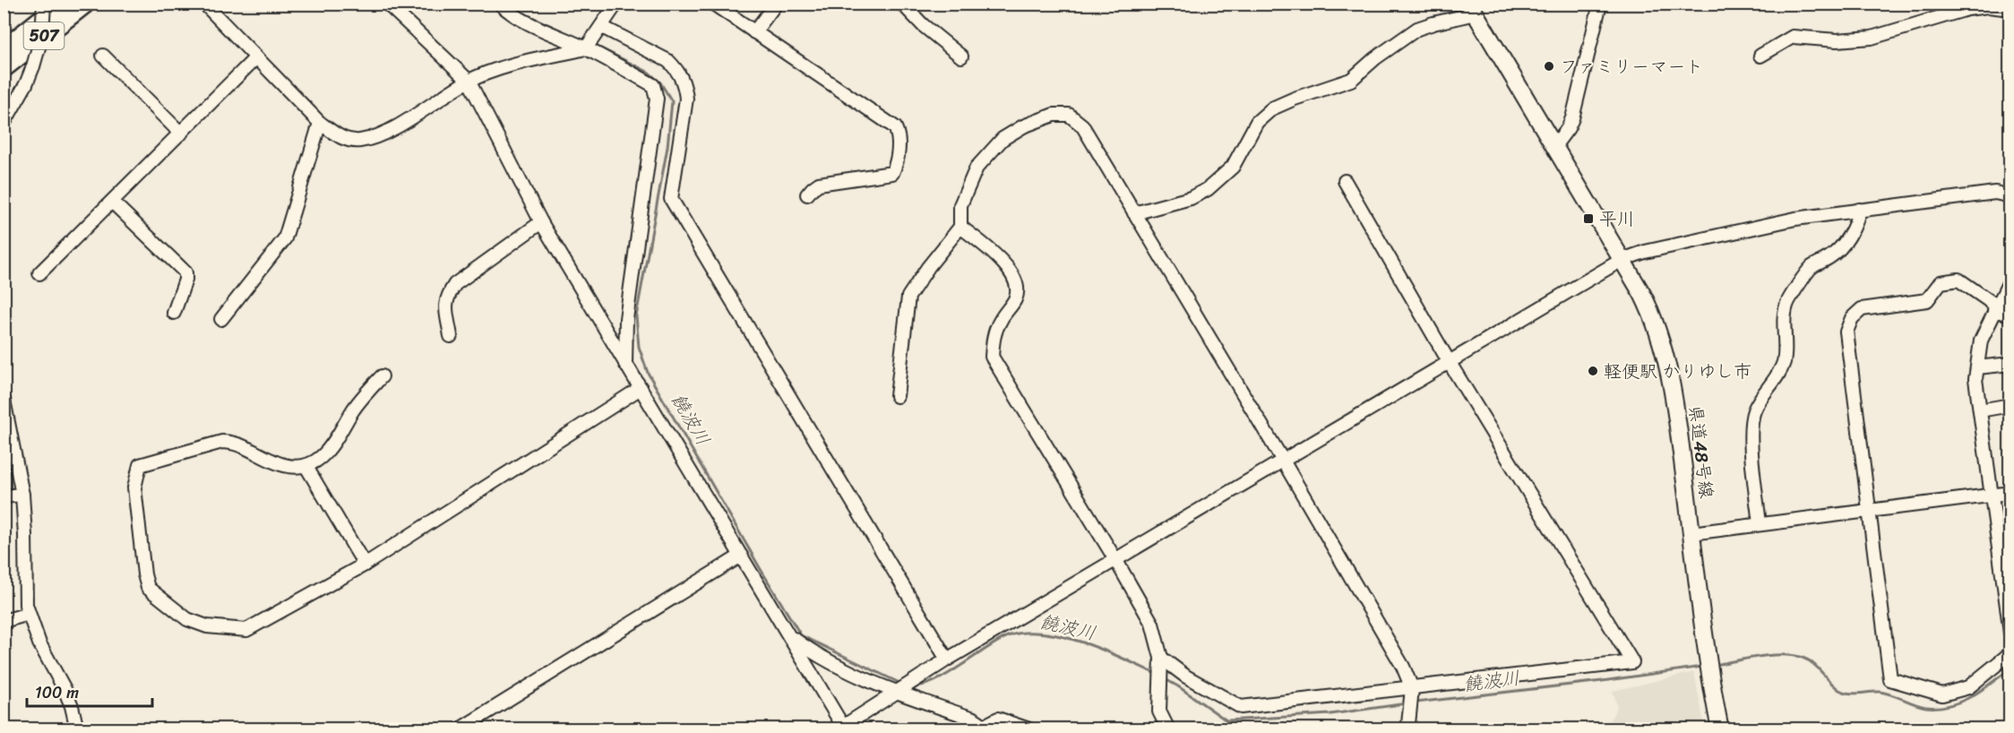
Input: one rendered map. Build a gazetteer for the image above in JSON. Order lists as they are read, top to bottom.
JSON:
{
  "streets": {
    "highway": ["507"],
    "main road": ["県道48号線"]
  },
  "water": ["饒波川"],
  "places": {
    "other": ["ファミリーマート", "軽便駅 かりゆし市"],
    "transit": ["平川"]
  },
  "scale_bar": "100 m"
}
